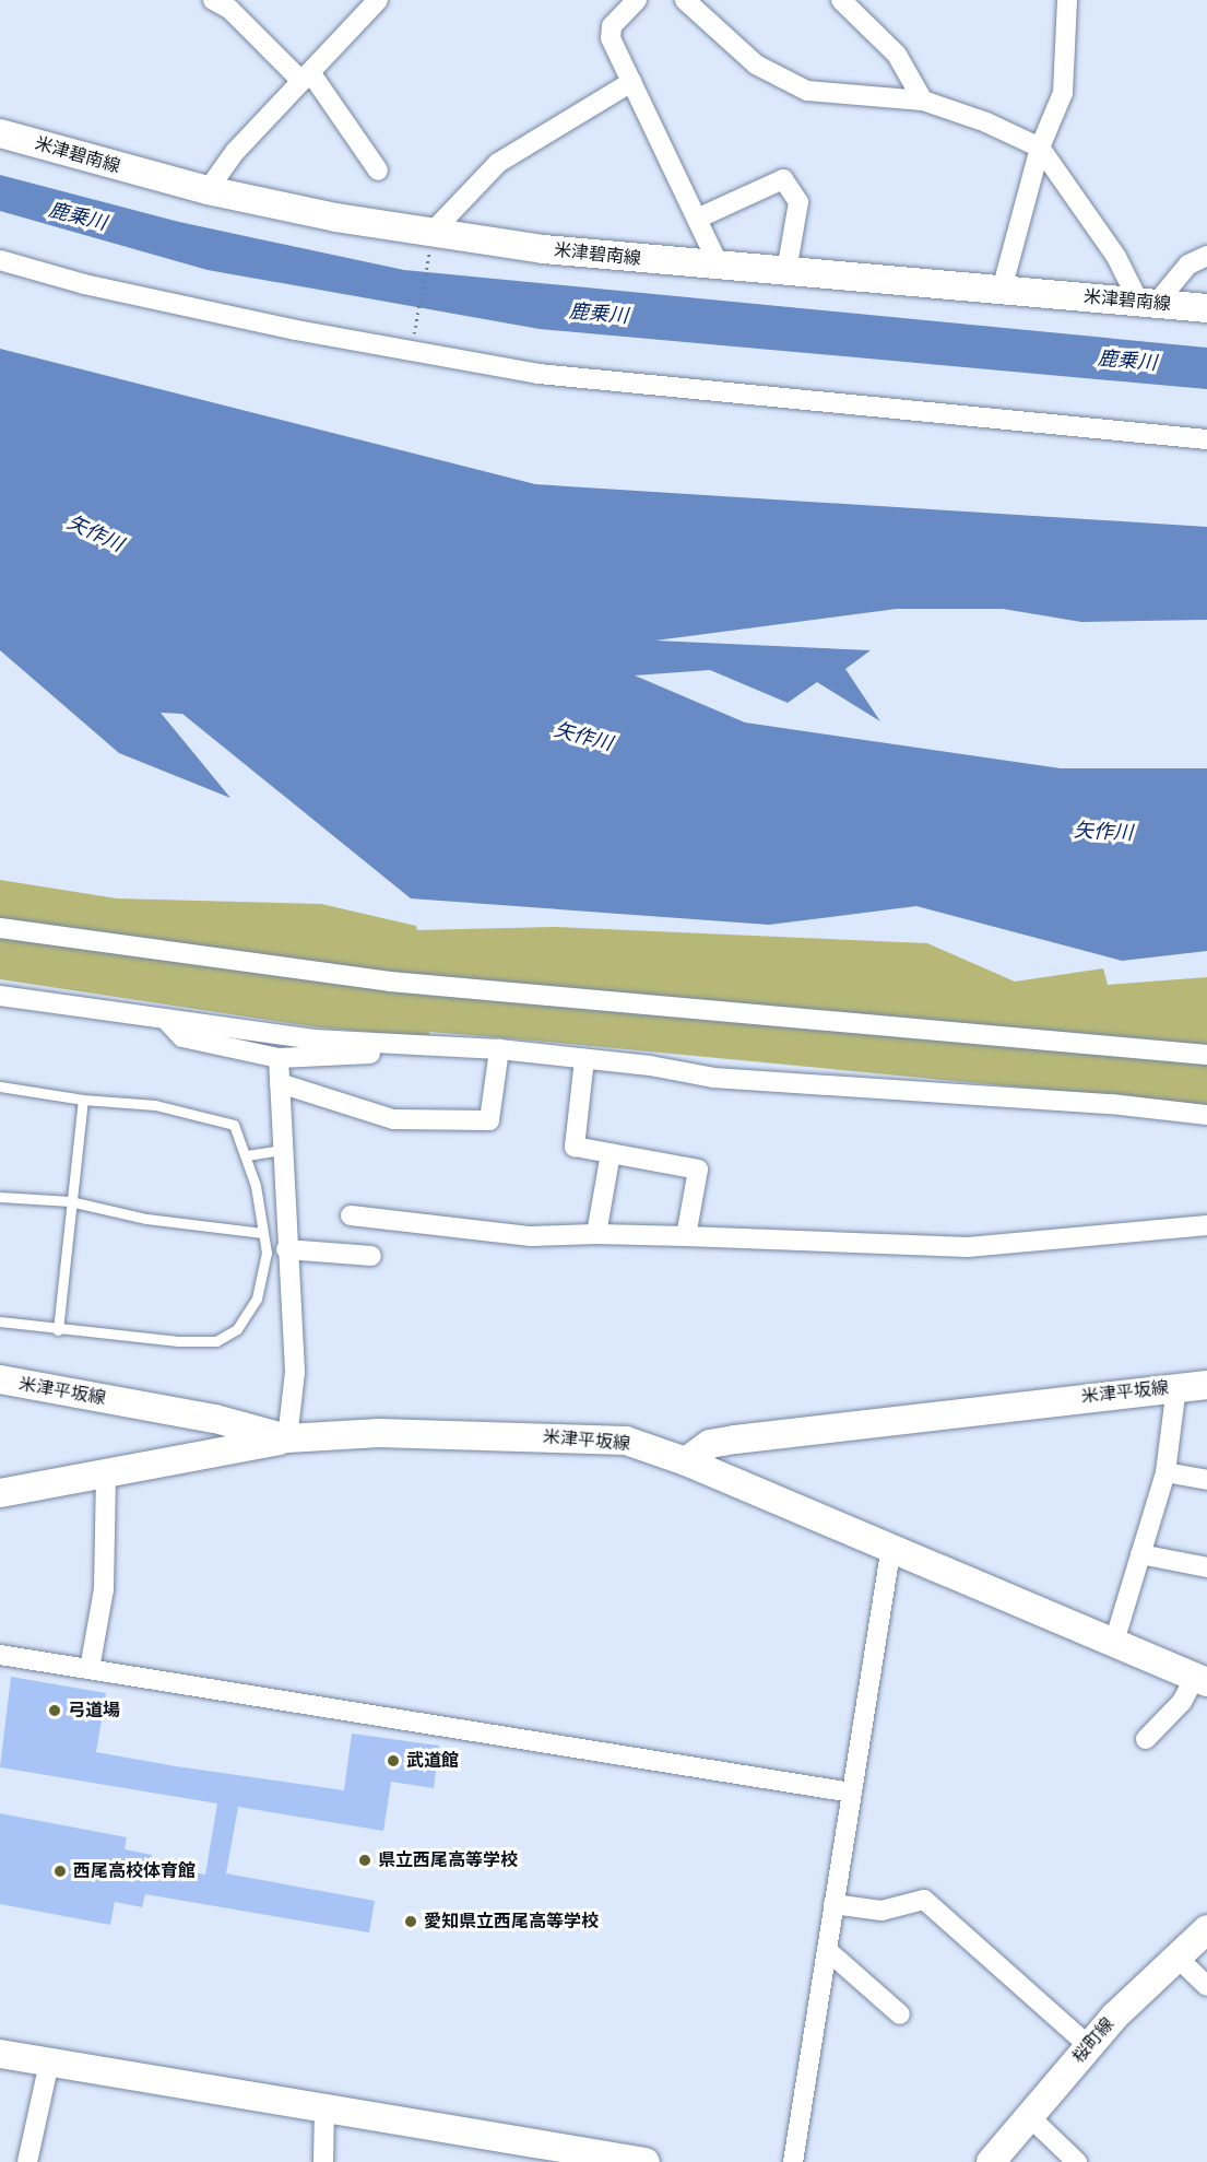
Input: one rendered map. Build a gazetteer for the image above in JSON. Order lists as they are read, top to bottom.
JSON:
{
  "streets": {
    "main road": ["米津碧南線", "米津平坂線", "桜町線"]
  },
  "water": ["鹿乗川", "矢作川"],
  "places": [
    "弓道場",
    "武道館",
    "県立西尾高等学校",
    "西尾高校体育館",
    "愛知県立西尾高等学校"
  ]
}
